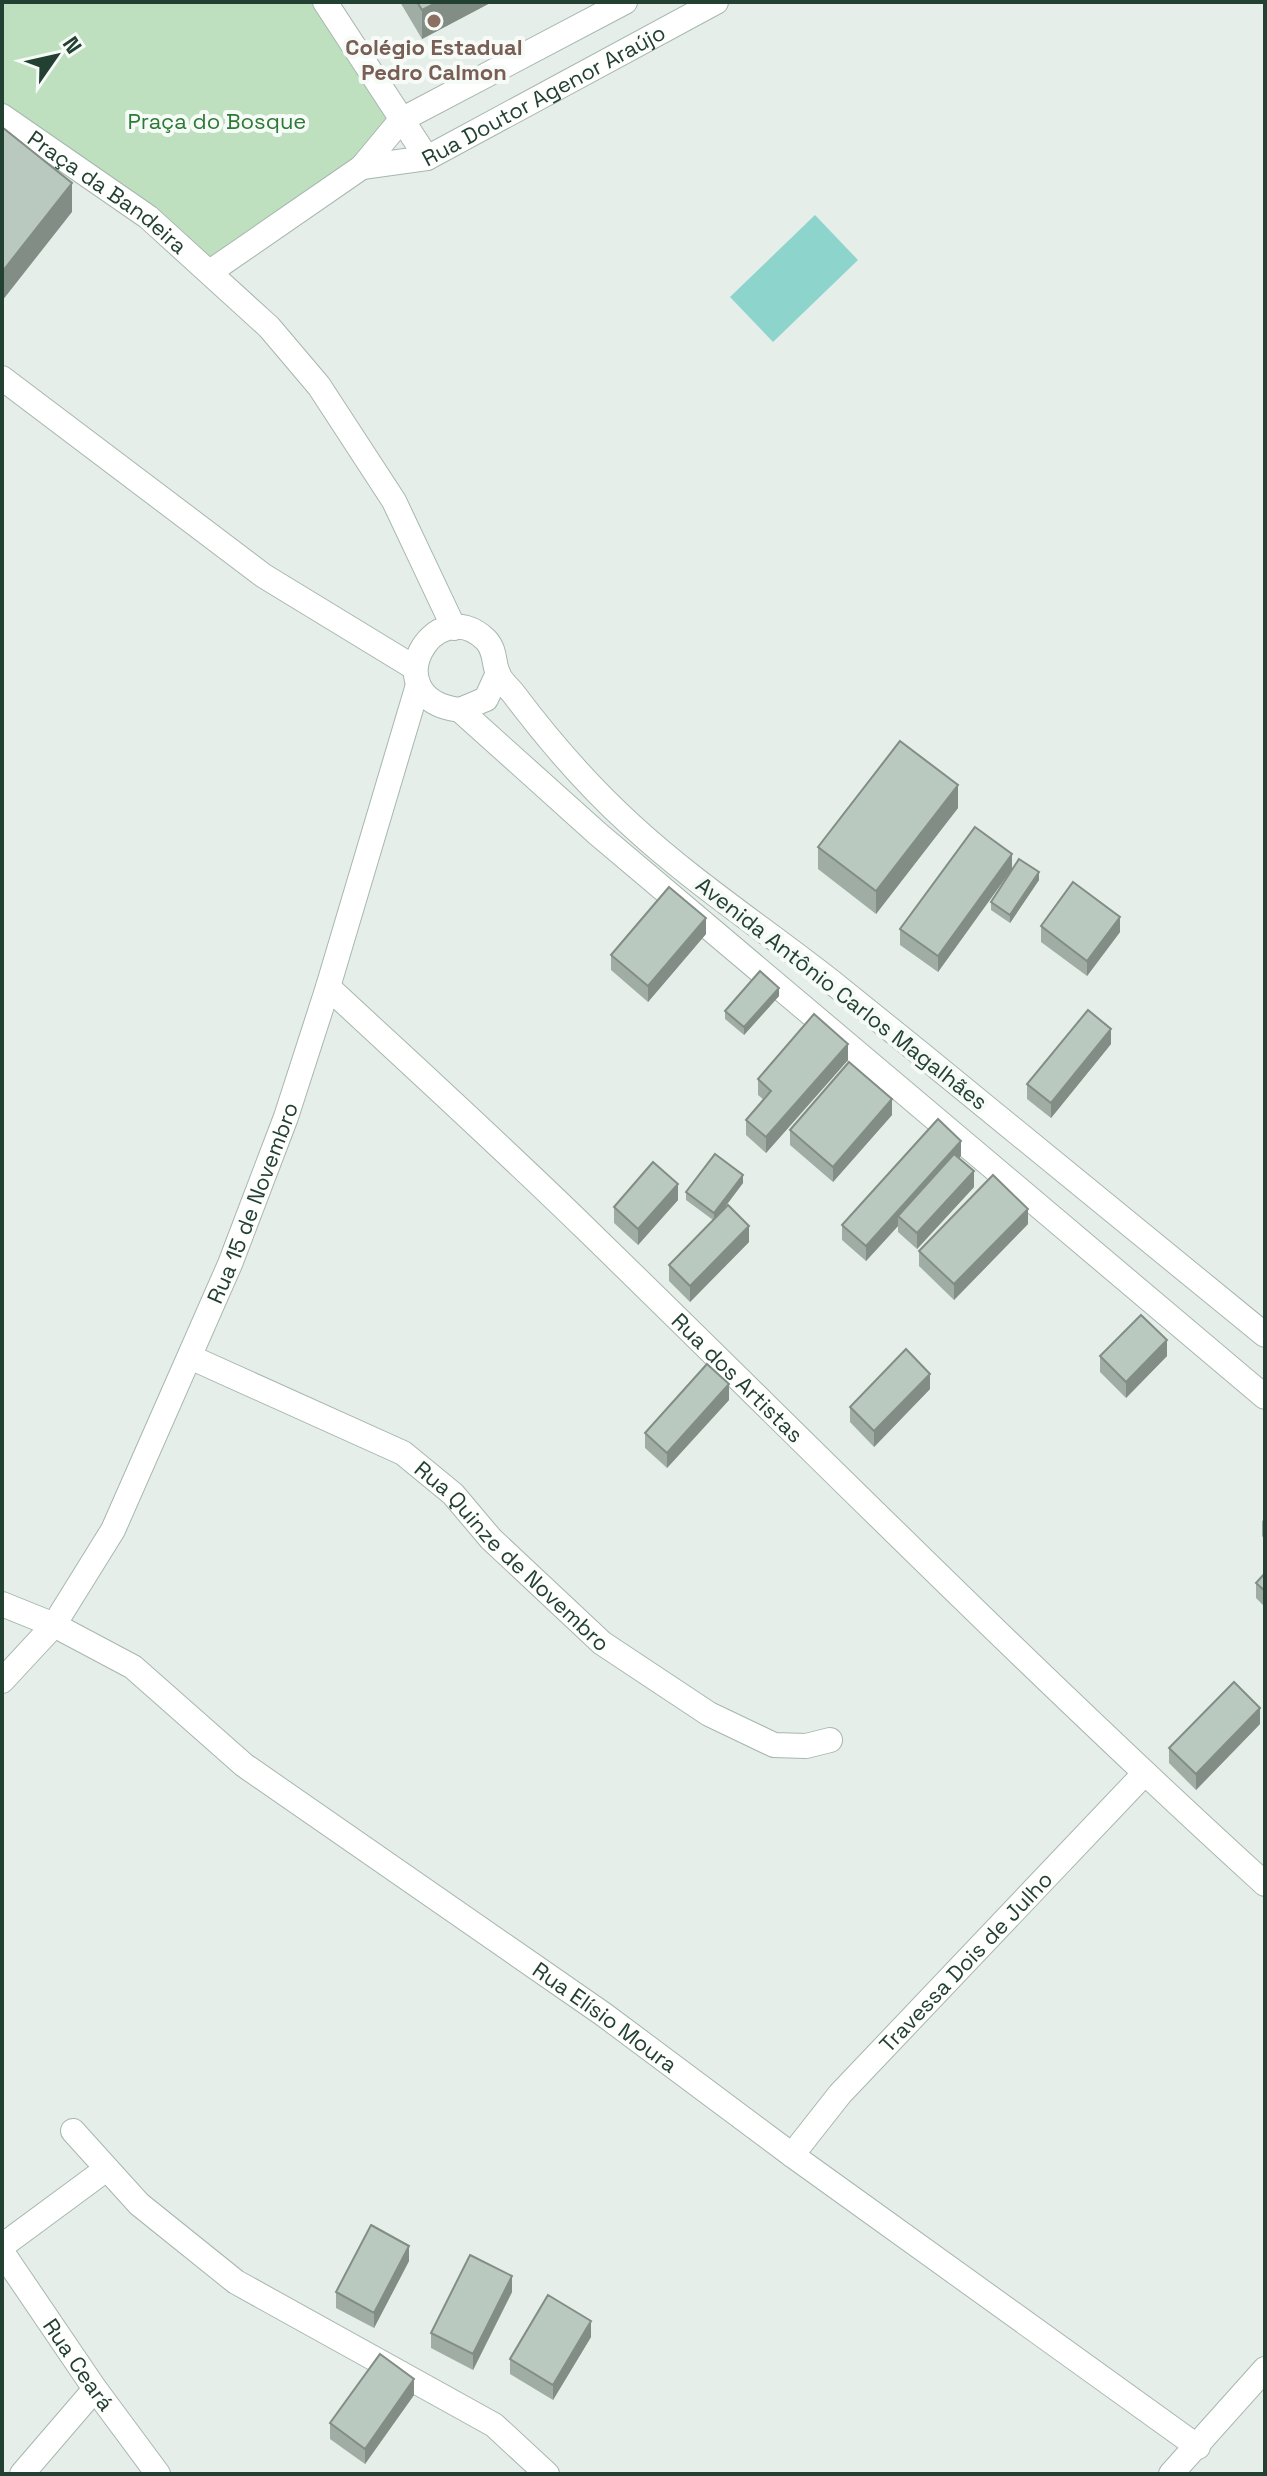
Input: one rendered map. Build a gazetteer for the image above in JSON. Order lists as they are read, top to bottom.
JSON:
{
  "streets": {
    "street": [
      "Rua Doutor Agenor Araújo",
      "Praça da Bandeira",
      "Avenida Antônio Carlos Magalhães",
      "Rua 15 de Novembro",
      "Rua dos Artistas",
      "Rua Quinze de Novembro",
      "Travessa Dois de Julho",
      "Rua Elísio Moura",
      "Rua Ceará"
    ]
  },
  "crossings": [
    ["Rua Doutor Agenor Araújo", "Praça da Bandeira"],
    ["Praça da Bandeira", "Avenida Antônio Carlos Magalhães"],
    ["Praça da Bandeira", "Rua 15 de Novembro"],
    ["Avenida Antônio Carlos Magalhães", "Rua 15 de Novembro"],
    ["Rua 15 de Novembro", "Rua dos Artistas"],
    ["Rua 15 de Novembro", "Rua Quinze de Novembro"],
    ["Rua 15 de Novembro", "Rua Elísio Moura"],
    ["Rua dos Artistas", "Travessa Dois de Julho"],
    ["Travessa Dois de Julho", "Rua Elísio Moura"]
  ],
  "parks": ["Praça do Bosque"],
  "places": ["Colégio Estadual Pedro Calmon"],
  "north": "top right"
}
